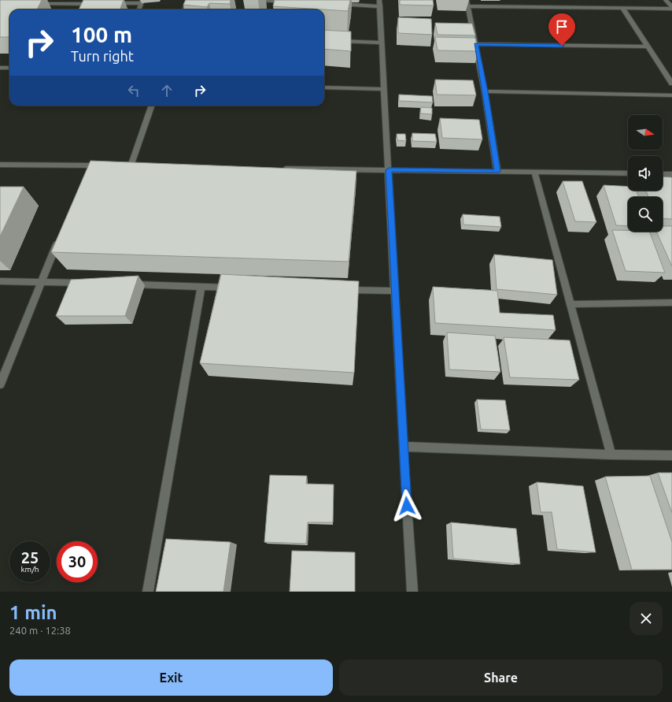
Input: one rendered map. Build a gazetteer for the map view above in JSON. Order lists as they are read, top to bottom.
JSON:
{
  "north": "right",
  "page": {
    "turn": ["100 m", "Turn right"],
    "speed": "25 km/h",
    "limit": "30",
    "heading": ["1 min", "240 m · 12:38"],
    "buttons": ["Exit", "Share"]
  }
}
